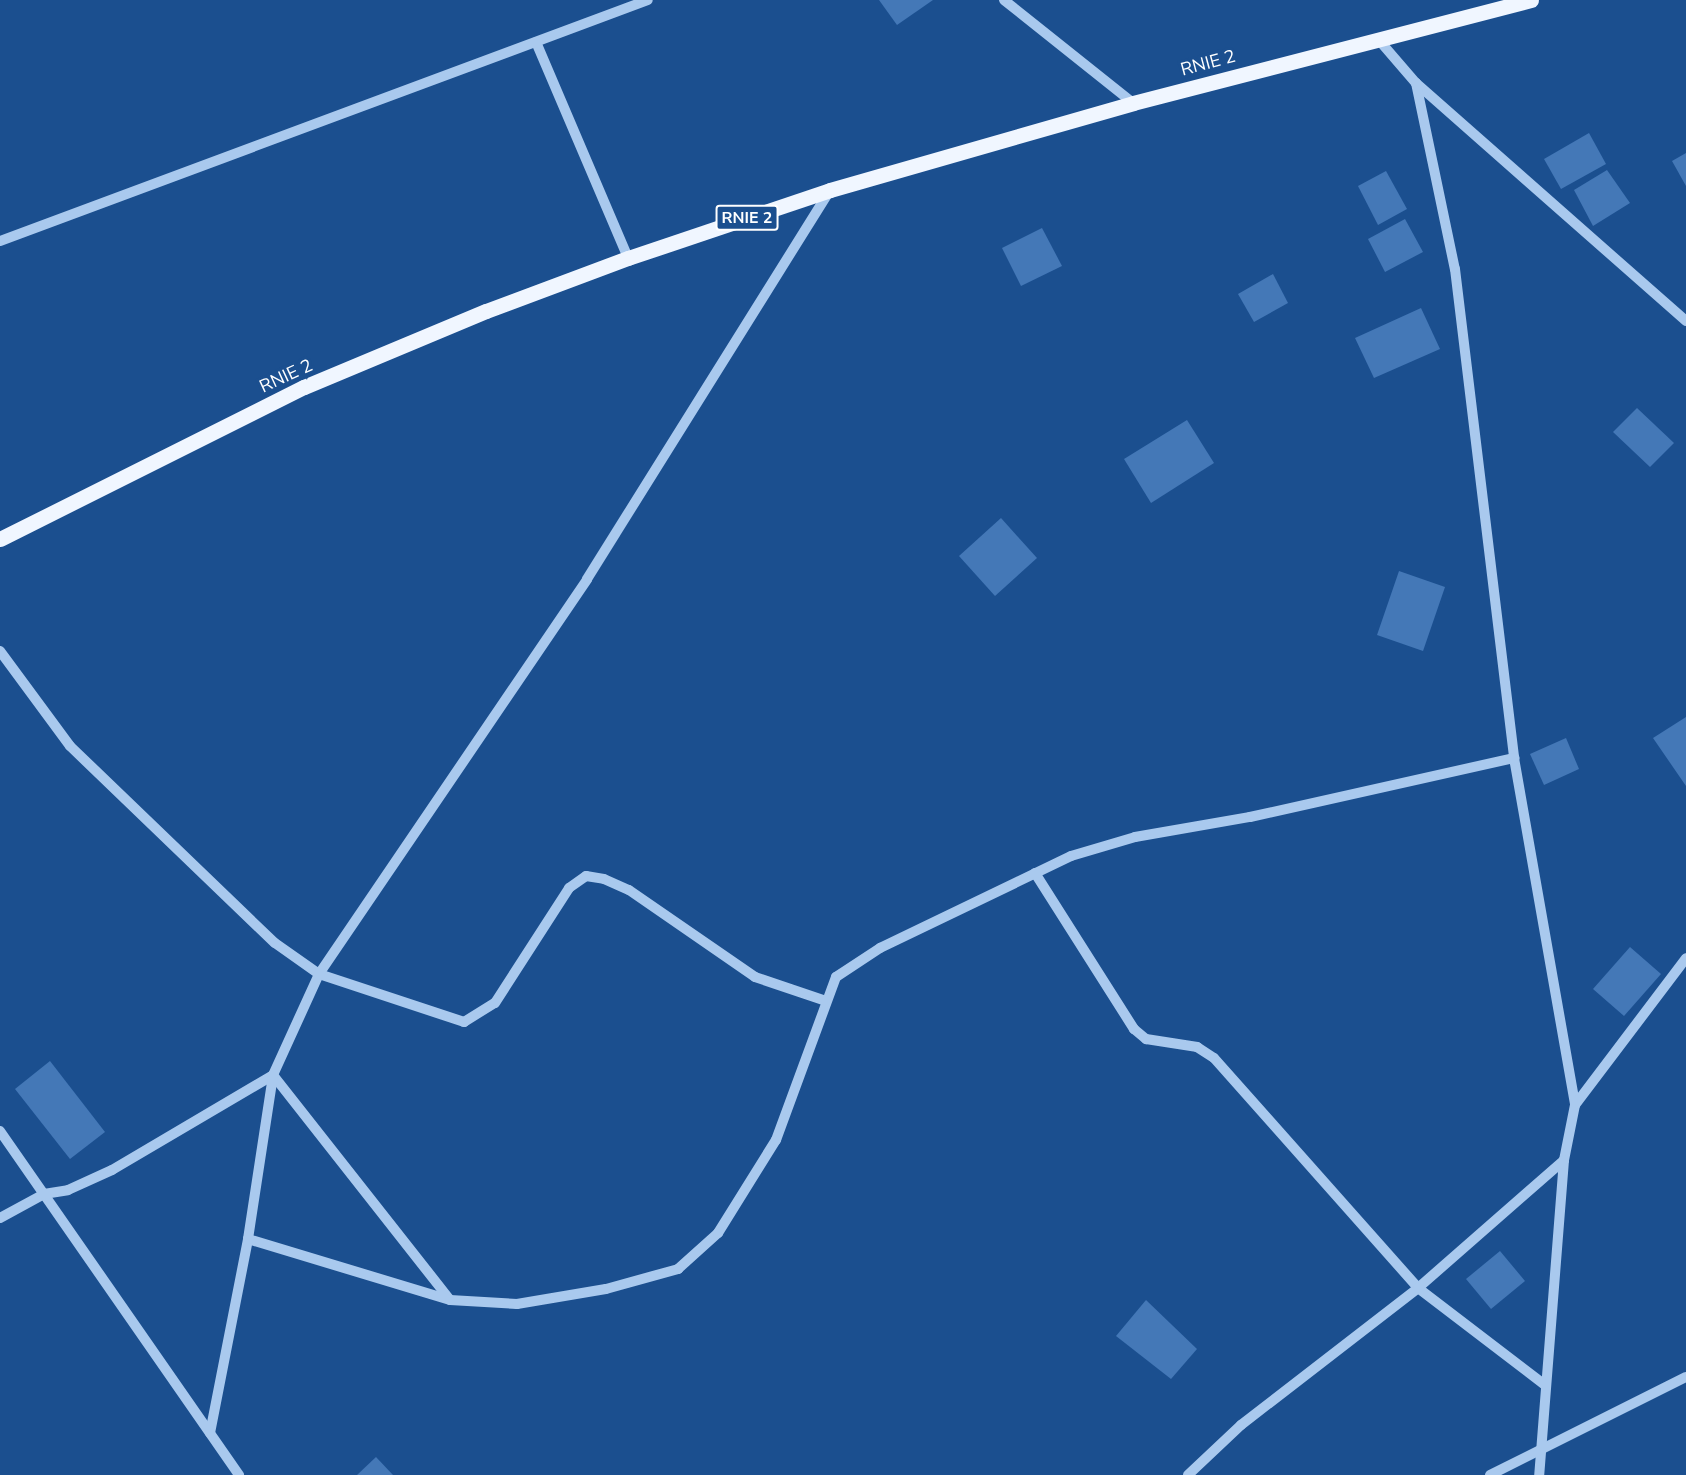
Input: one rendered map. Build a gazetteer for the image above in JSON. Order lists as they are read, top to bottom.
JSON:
{
  "streets": {
    "main road": ["RNIE 2"]
  }
}
